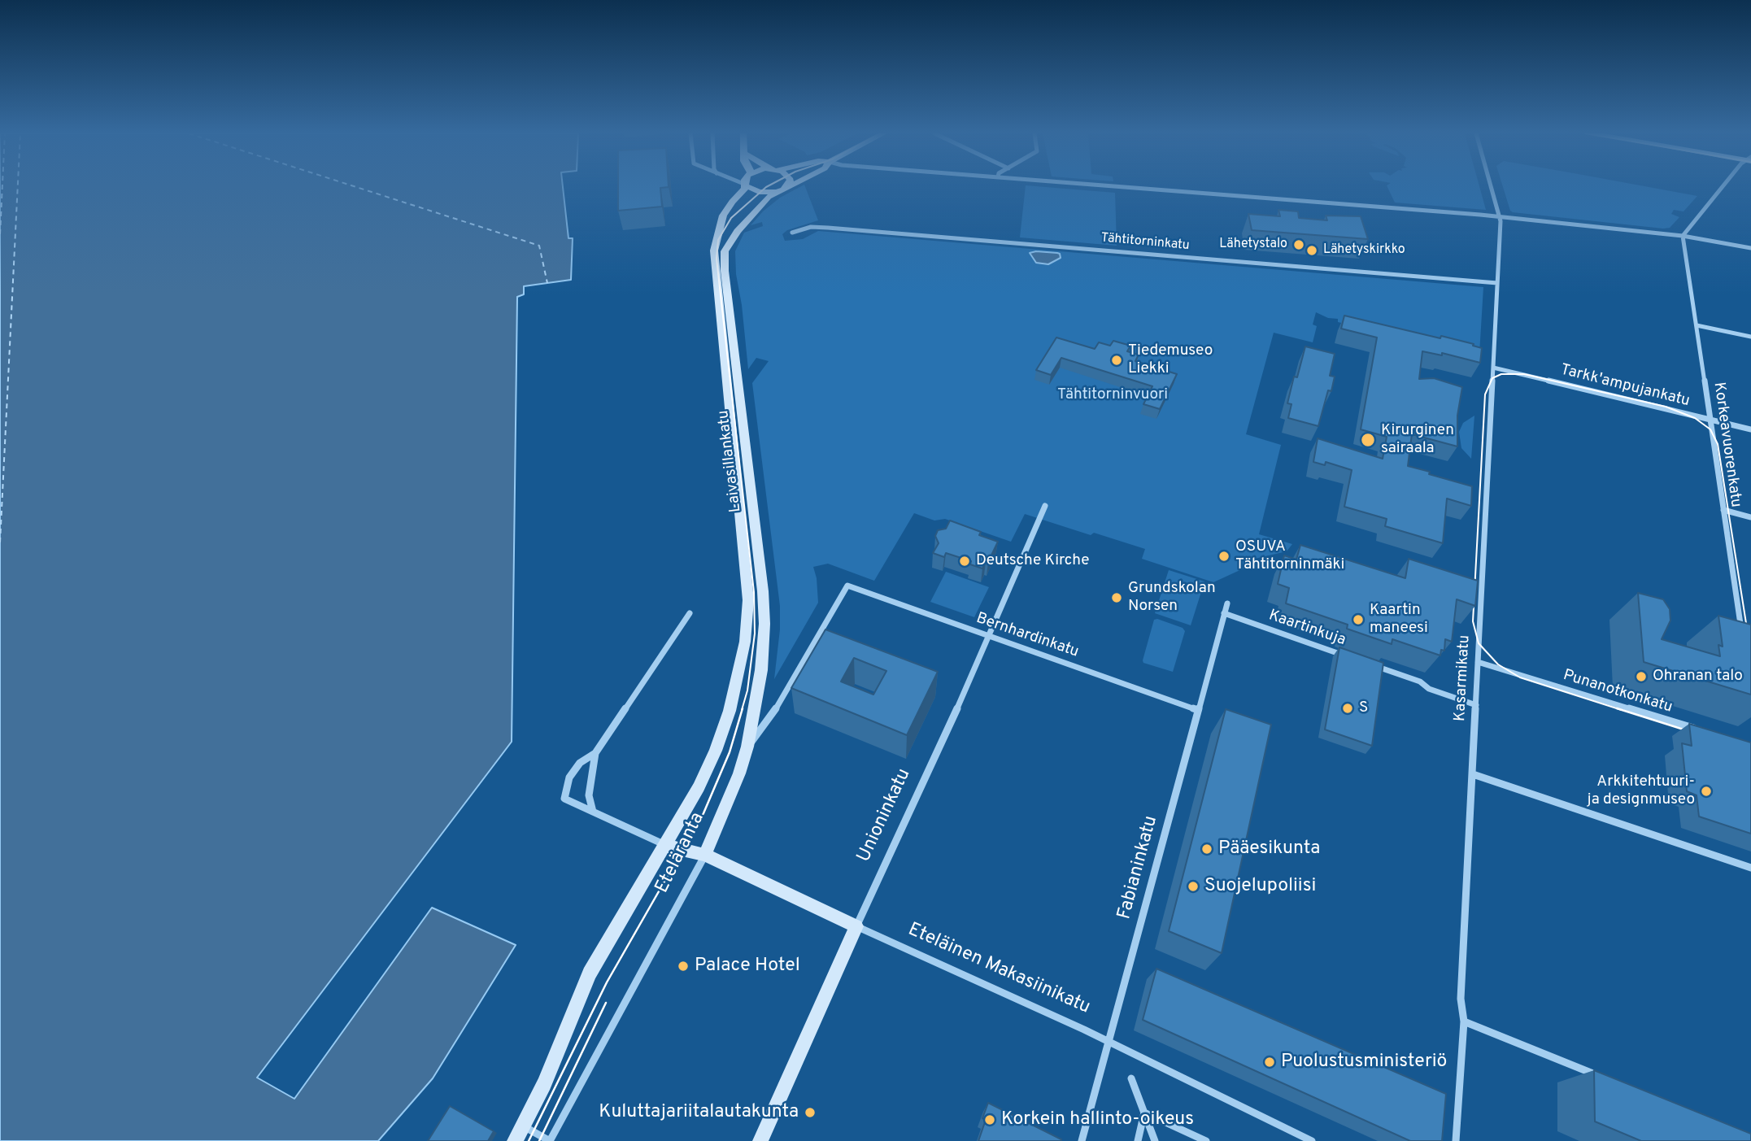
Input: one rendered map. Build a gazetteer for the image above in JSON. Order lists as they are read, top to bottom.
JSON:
{
  "streets": {
    "main road": [
      "Laivasillankatu",
      "Unioninkatu",
      "Eteläranta",
      "Eteläinen Makasiinikatu"
    ],
    "street": [
      "Tähtitorninkatu",
      "Tarkk'ampujankatu",
      "Korkeavuorenkatu",
      "Kaartinkuja",
      "Bernhardinkatu",
      "Kasarmikatu",
      "Punanotkonkatu",
      "Fabianinkatu"
    ]
  },
  "crossings": [
    ["Tähtitorninkatu", "Kasarmikatu"],
    ["Tarkk'ampujankatu", "Korkeavuorenkatu"],
    ["Tarkk'ampujankatu", "Kasarmikatu"],
    ["Laivasillankatu", "Eteläranta"],
    ["Kaartinkuja", "Fabianinkatu"],
    ["Bernhardinkatu", "Unioninkatu"],
    ["Bernhardinkatu", "Eteläranta"],
    ["Bernhardinkatu", "Fabianinkatu"],
    ["Kasarmikatu", "Punanotkonkatu"],
    ["Unioninkatu", "Eteläinen Makasiinikatu"],
    ["Eteläranta", "Eteläinen Makasiinikatu"],
    ["Fabianinkatu", "Eteläinen Makasiinikatu"]
  ],
  "parks": ["Tähtitorninvuori"],
  "places": [
    "Lähetystalo",
    "Lähetyskirkko",
    "Tiedemuseo Liekki",
    "Kirurginen sairaala",
    "OSUVA Tähtitorninmäki",
    "Deutsche Kirche",
    "Grundskolan Norsen",
    "Kaartin maneesi",
    "Ohranan talo",
    "S",
    "Arkkitehtuuri- ja designmuseo",
    "Pääesikunta",
    "Suojelupoliisi",
    "Palace Hotel",
    "Puolustusministeriö",
    "Kuluttajariitalautakunta",
    "Korkein hallinto-oikeus"
  ]
}
